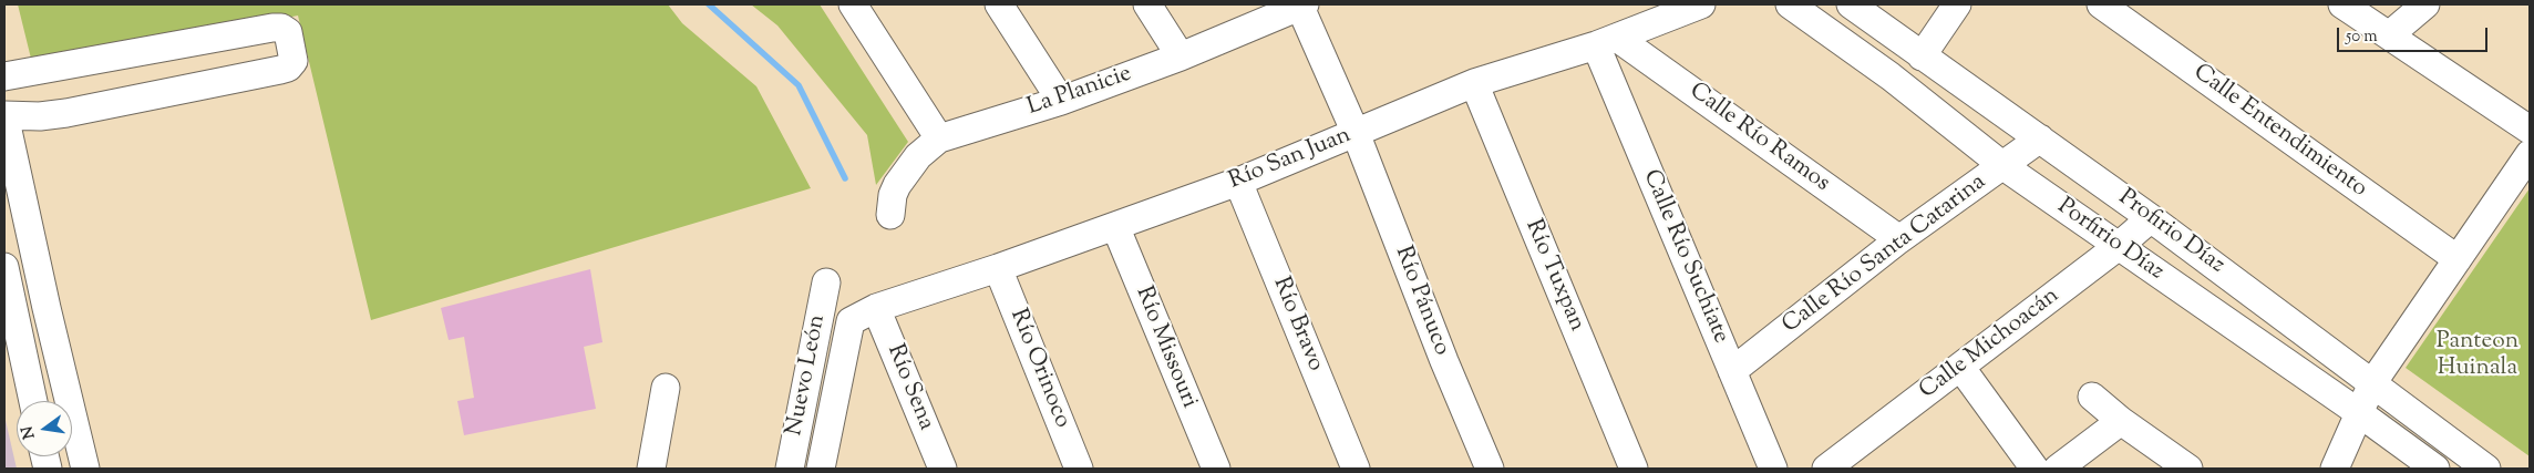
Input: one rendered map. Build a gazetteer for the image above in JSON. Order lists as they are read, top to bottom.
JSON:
{
  "streets": {
    "street": [
      "La Planicie",
      "Calle Entendimiento",
      "Calle Río Ramos",
      "Río San Juan",
      "Profirio Díaz",
      "Porfirio Díaz",
      "Calle Río Santa Catarina",
      "Calle Río Suchiate",
      "Río Tuxpan",
      "Río Pánuco",
      "Río Bravo",
      "Calle Michoacán",
      "Río Missouri",
      "Río Orinoco",
      "Nuevo León",
      "Río Sena"
    ]
  },
  "crossings": [
    ["La Planicie", "Río Pánuco"],
    ["Calle Río Ramos", "Río San Juan"],
    ["Calle Río Ramos", "Calle Río Santa Catarina"],
    ["Calle Río Ramos", "Calle Río Suchiate"],
    ["Río San Juan", "Calle Río Suchiate"],
    ["Río San Juan", "Río Tuxpan"],
    ["Río San Juan", "Río Pánuco"],
    ["Río San Juan", "Río Bravo"],
    ["Río San Juan", "Río Missouri"],
    ["Río San Juan", "Río Orinoco"],
    ["Río San Juan", "Nuevo León"],
    ["Río San Juan", "Río Sena"],
    ["Profirio Díaz", "Calle Río Santa Catarina"],
    ["Profirio Díaz", "Calle Michoacán"],
    ["Porfirio Díaz", "Calle Río Santa Catarina"],
    ["Porfirio Díaz", "Calle Michoacán"],
    ["Calle Río Santa Catarina", "Calle Río Suchiate"],
    ["Nuevo León", "Río Sena"]
  ],
  "parks": ["Panteon Huinala"],
  "scale_bar": "50 m",
  "north": "left"
}
